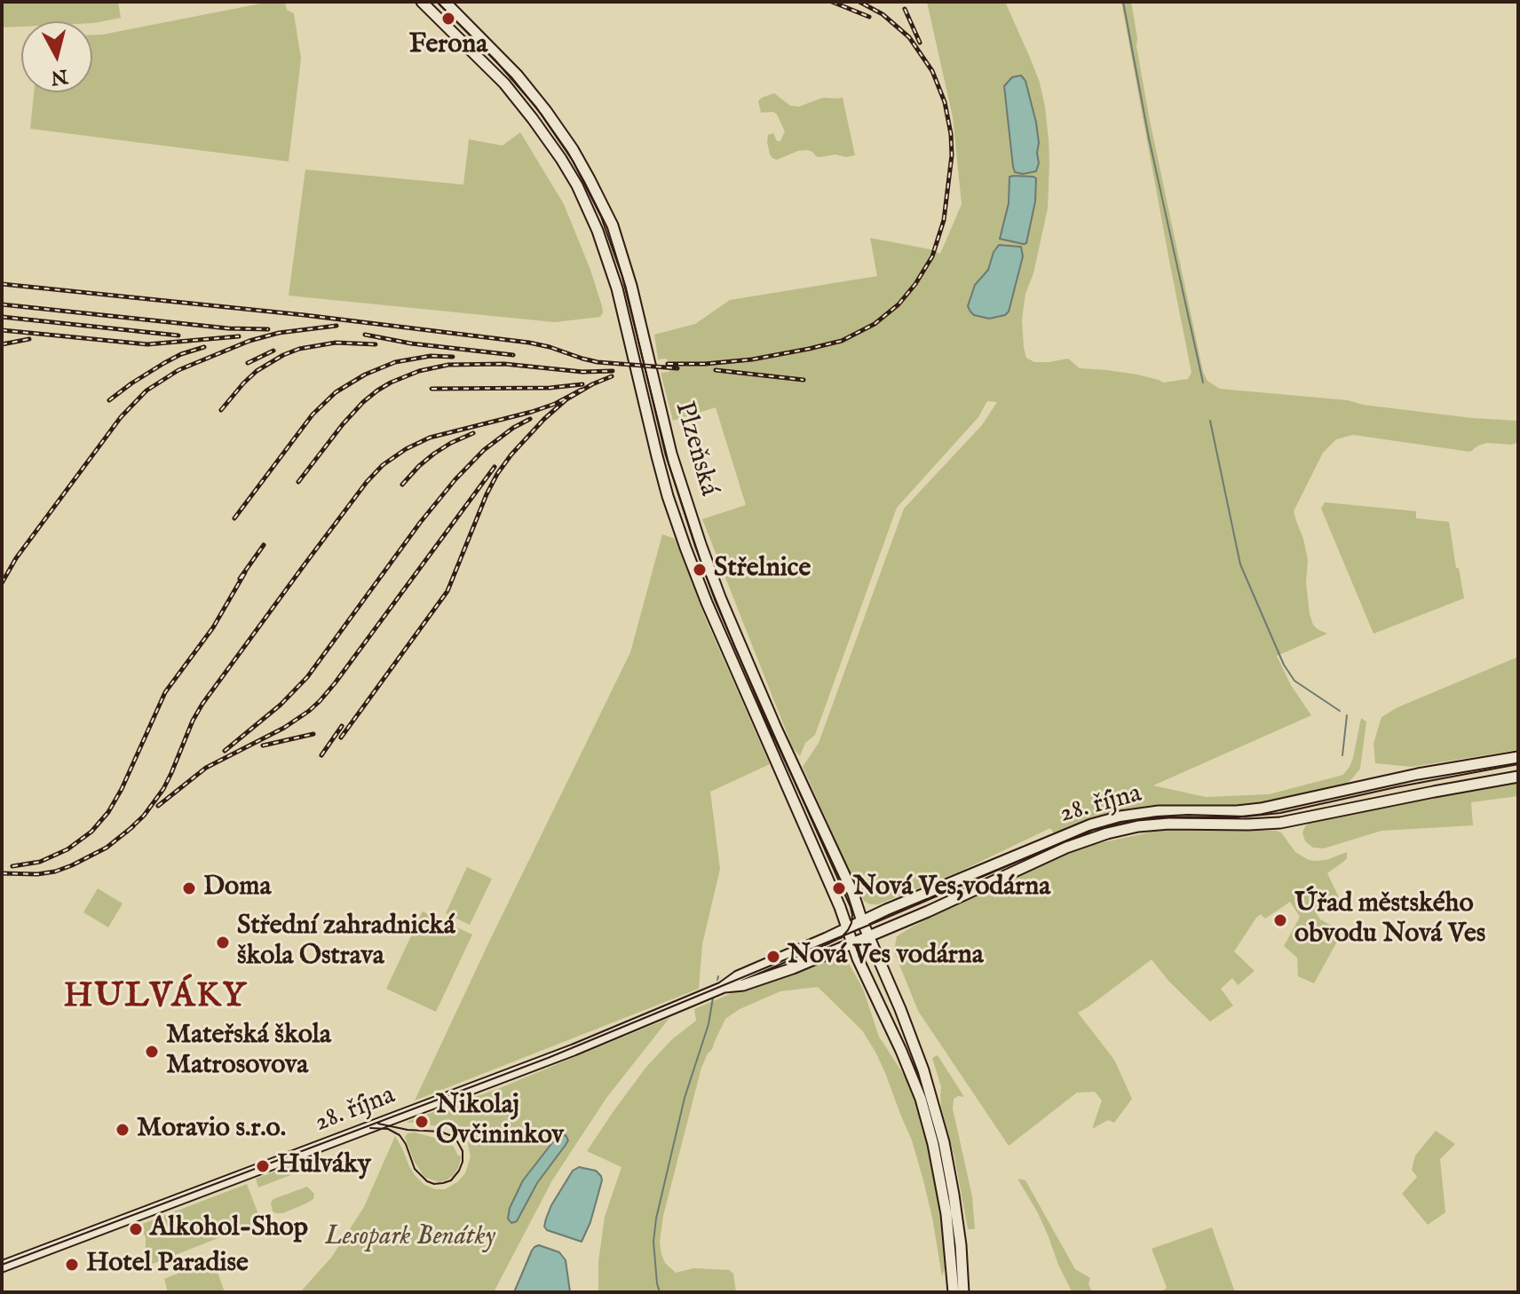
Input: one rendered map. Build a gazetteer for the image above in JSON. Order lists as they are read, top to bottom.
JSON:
{
  "streets": {
    "main road": ["Plzeňská", "28. října"]
  },
  "crossings": [
    ["Plzeňská", "28. října"]
  ],
  "districts": ["HULVÁKY"],
  "parks": ["Lesopark Benátky"],
  "places": [
    "Ferona",
    "Střelnice",
    "Doma",
    "Nová Ves,vodárna",
    "Úřad městského obvodu Nová Ves",
    "Střední zahradnická škola Ostrava",
    "Nová Ves vodárna",
    "Mateřská škola Matrosovova",
    "Nikolaj Ovčininkov",
    "Moravio s.r.o.",
    "Hulváky",
    "Alkohol-Shop",
    "Hotel Paradise"
  ],
  "north": "bottom"
}
